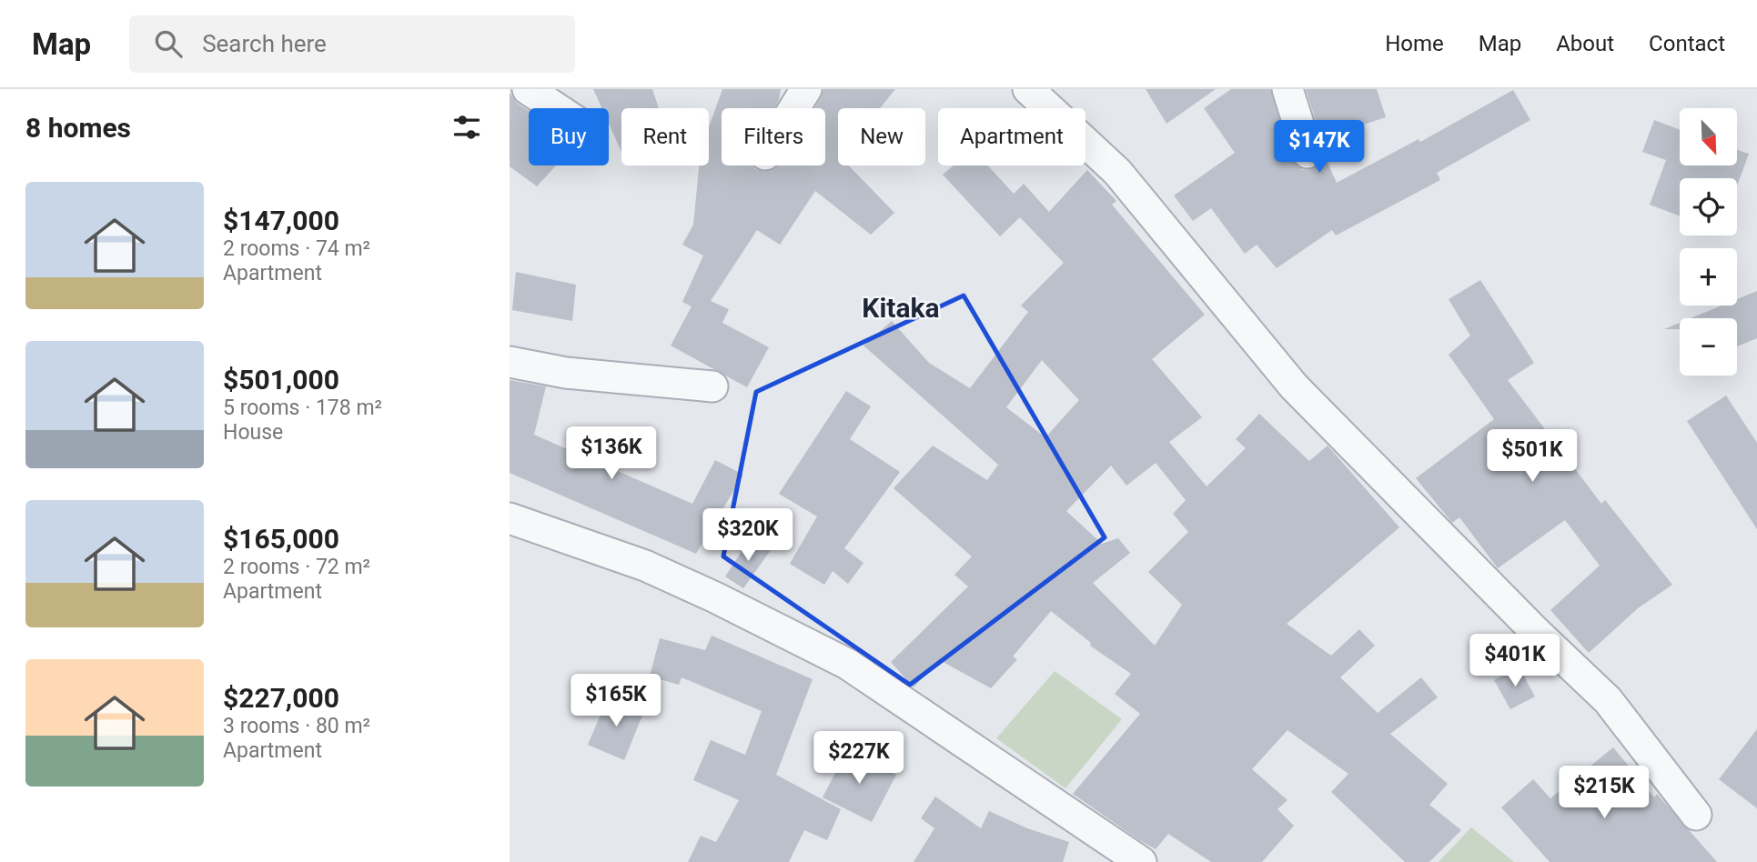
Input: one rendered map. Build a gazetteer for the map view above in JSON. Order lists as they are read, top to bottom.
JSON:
{
  "districts": ["Kitaka"],
  "north": "bottom right",
  "page": {
    "header": "Map",
    "search": "Search here",
    "nav": [
      "Home",
      "Map",
      "About",
      "Contact"
    ],
    "heading": "8 homes",
    "map_buttons": ["+", "−"],
    "chip": [
      "Buy",
      "Rent",
      "Filters",
      "New",
      "Apartment"
    ],
    "price": [
      "$147K",
      "$136K",
      "$501K",
      "$320K",
      "$401K",
      "$165K",
      "$227K",
      "$215K"
    ],
    "list": [
      {
        "name": "$147,000",
        "note": "2 rooms · 74 m² · Apartment"
      },
      {
        "name": "$501,000",
        "note": "5 rooms · 178 m² · House"
      },
      {
        "name": "$165,000",
        "note": "2 rooms · 72 m² · Apartment"
      },
      {
        "name": "$227,000",
        "note": "3 rooms · 80 m² · Apartment"
      }
    ]
  }
}
